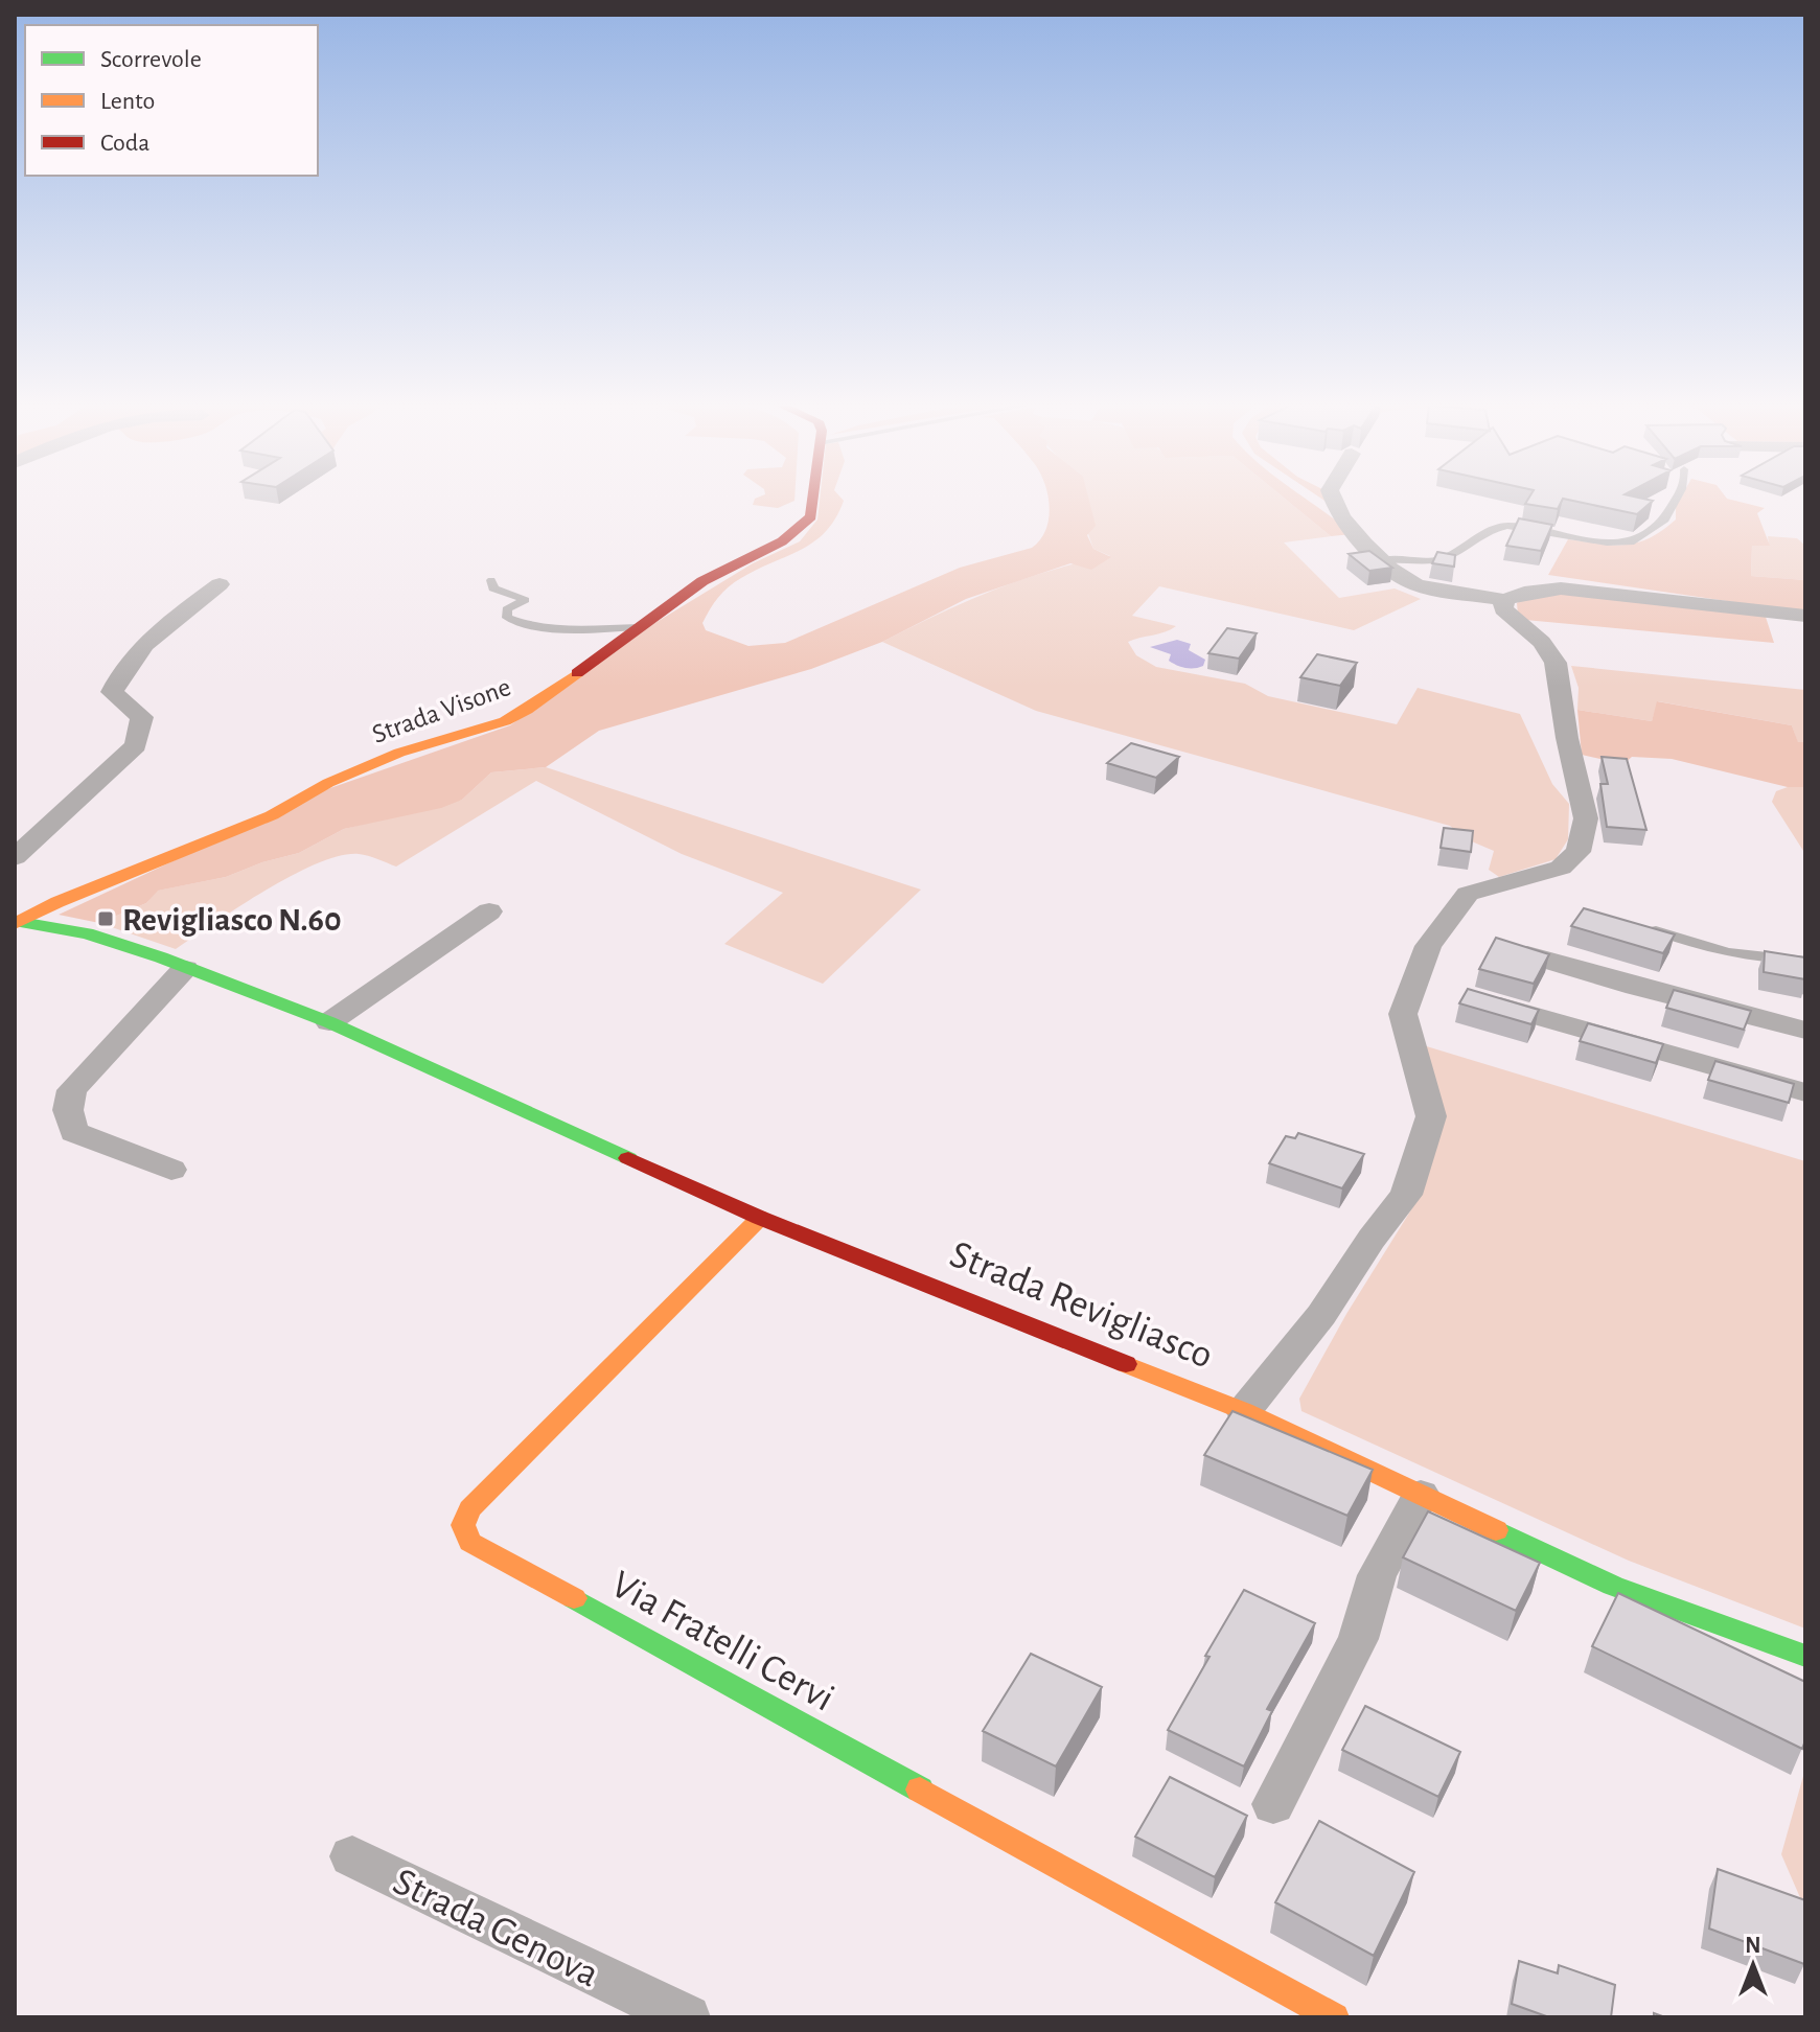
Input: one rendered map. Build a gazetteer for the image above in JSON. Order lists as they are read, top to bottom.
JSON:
{
  "streets": {
    "street": [
      "Strada Visone",
      "Strada Revigliasco",
      "Via Fratelli Cervi",
      "Strada Genova"
    ]
  },
  "crossings": [
    ["Strada Visone", "Strada Revigliasco"],
    ["Strada Revigliasco", "Via Fratelli Cervi"]
  ],
  "places": {
    "transit": ["Revigliasco N.60"]
  },
  "legend": ["Scorrevole", "Lento", "Coda"],
  "north": "top"
}
